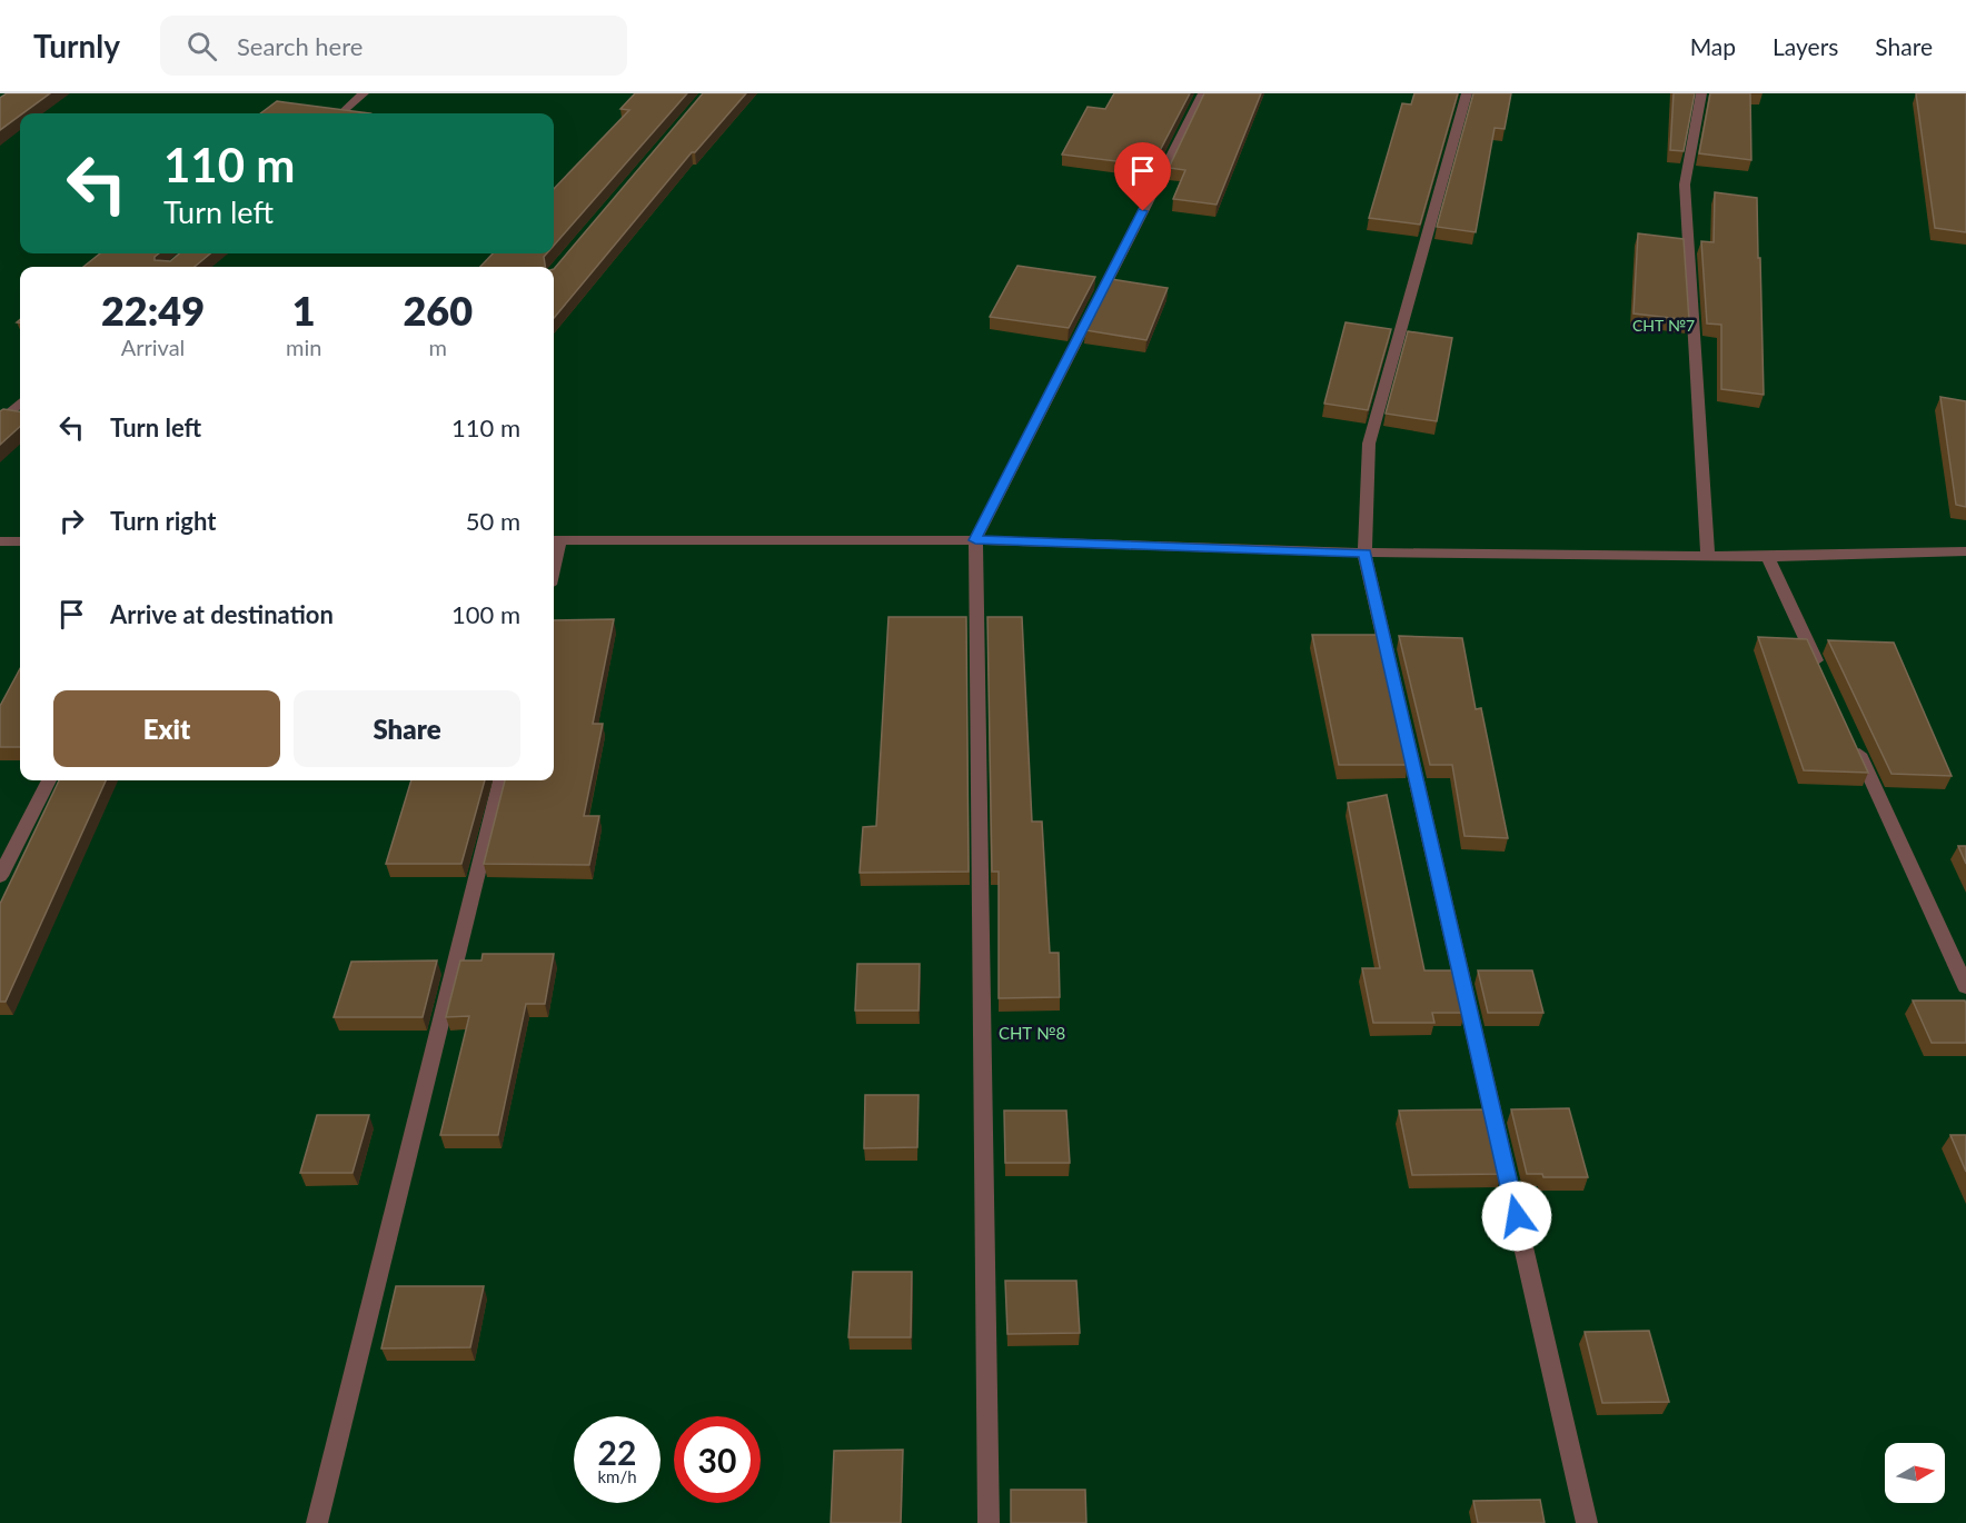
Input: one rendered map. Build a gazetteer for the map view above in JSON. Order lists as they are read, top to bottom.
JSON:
{
  "parks": ["СНТ №7", "СНТ №8"],
  "north": "right",
  "page": {
    "header": "Turnly",
    "search": "Search here",
    "nav": ["Map", "Layers", "Share"],
    "turn": ["110 m", "Turn left"],
    "eta": [
      "22:49",
      "Arrival",
      "1",
      "min",
      "260",
      "m"
    ],
    "list": [
      {
        "name": "Turn left",
        "value": "110 m"
      },
      {
        "name": "Turn right",
        "value": "50 m"
      },
      {
        "name": "Arrive at destination",
        "value": "100 m"
      }
    ],
    "buttons": ["Exit", "Share"],
    "speed": "22 km/h",
    "limit": "30"
  }
}
